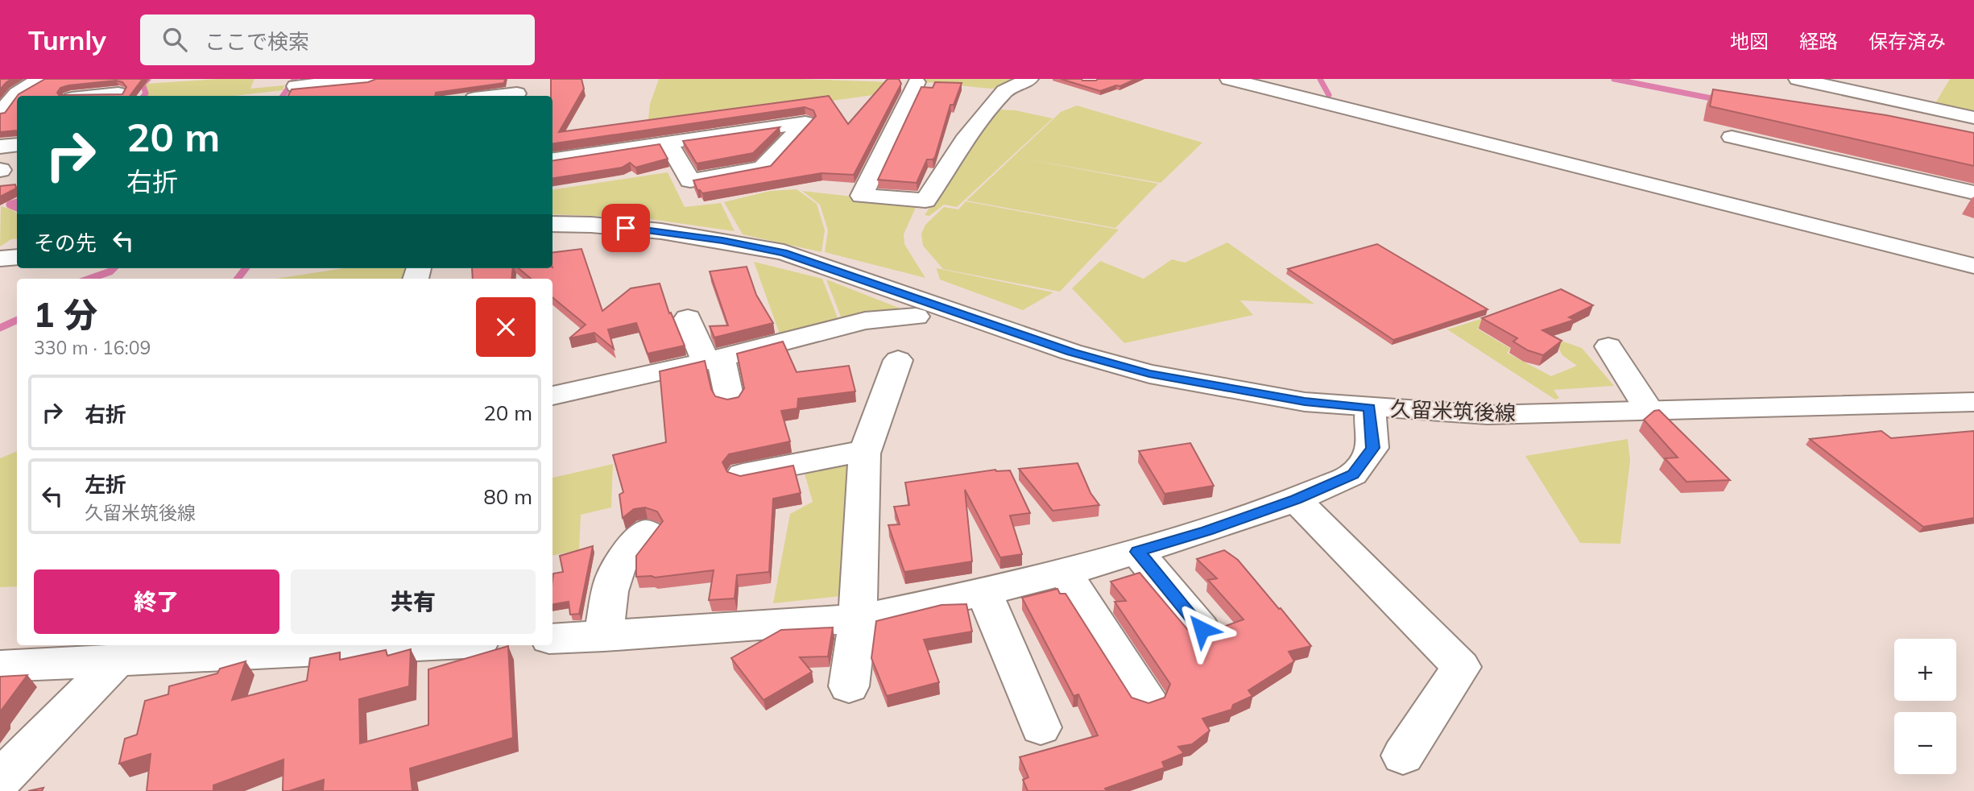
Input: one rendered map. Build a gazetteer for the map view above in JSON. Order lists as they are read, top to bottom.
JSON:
{
  "streets": {
    "street": ["久留米筑後線"]
  },
  "page": {
    "header": "Turnly",
    "search": "ここで検索",
    "nav": ["地図", "経路", "保存済み"],
    "turn": ["20 m", "右折"],
    "then": "その先",
    "heading": ["1 分", "330 m · 16:09"],
    "list": [
      {
        "name": "右折",
        "value": "20 m"
      },
      {
        "name": "左折",
        "note": "久留米筑後線",
        "value": "80 m"
      }
    ],
    "buttons": ["終了", "共有"],
    "map_buttons": ["+", "−"]
  }
}
